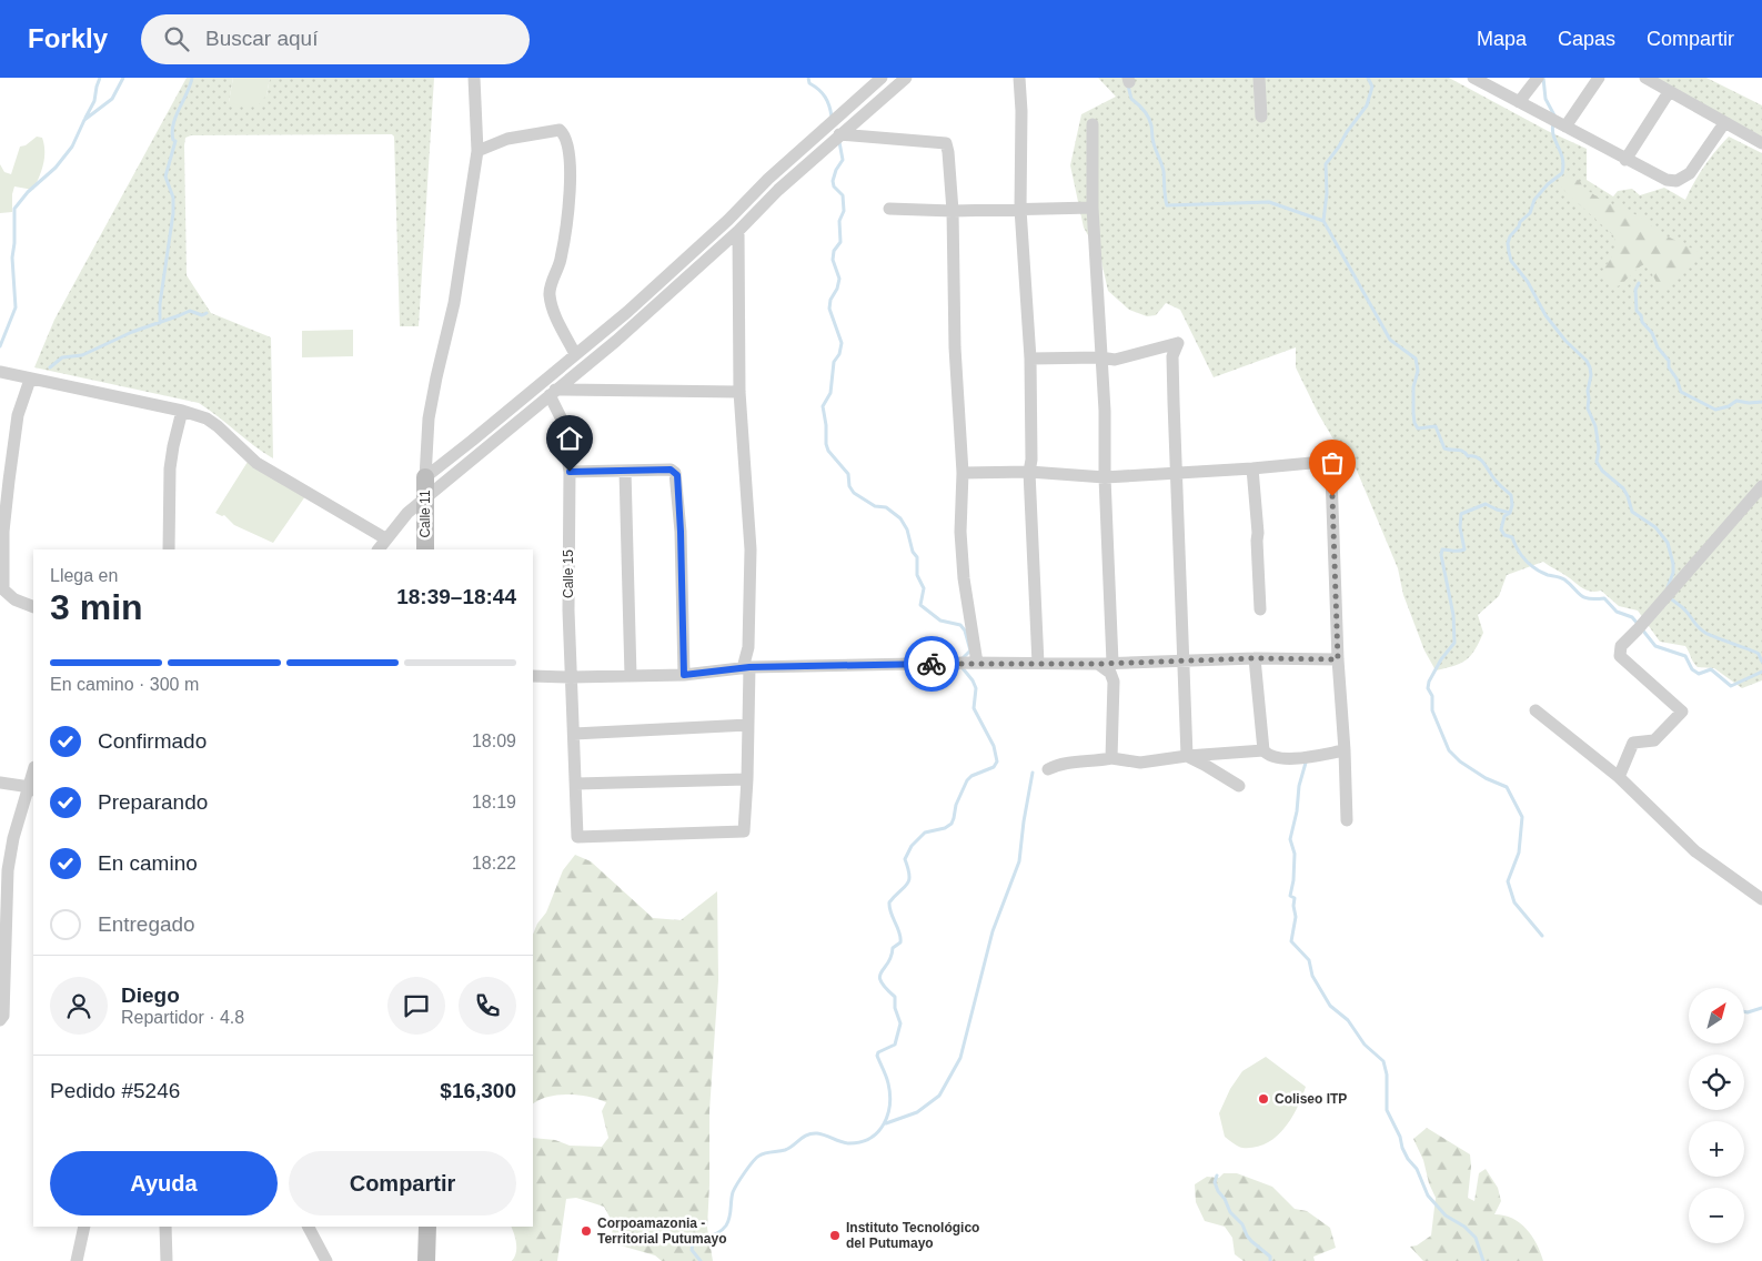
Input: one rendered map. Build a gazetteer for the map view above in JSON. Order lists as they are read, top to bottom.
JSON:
{
  "streets": {
    "street": ["Calle 11", "Calle 15"]
  },
  "places": ["Coliseo ITP", "Corpoamazonia - Territorial Putumayo", "Instituto Tecnológico del Putumayo"],
  "north": "top right",
  "page": {
    "header": "Forkly",
    "search": "Buscar aquí",
    "nav": ["Mapa", "Capas", "Compartir"],
    "heading": ["3 min", "Llega en", "18:39–18:44"],
    "panel": [
      "Diego",
      "Repartidor · 4.8",
      "Pedido #5246",
      "$16,300"
    ],
    "bar": "En camino · 300 m",
    "list": [
      ["Confirmado", "18:09"],
      ["Preparando", "18:19"],
      ["En camino", "18:22"],
      "Entregado"
    ],
    "map_buttons": ["+", "−"],
    "buttons": ["Ayuda", "Compartir"]
  }
}
